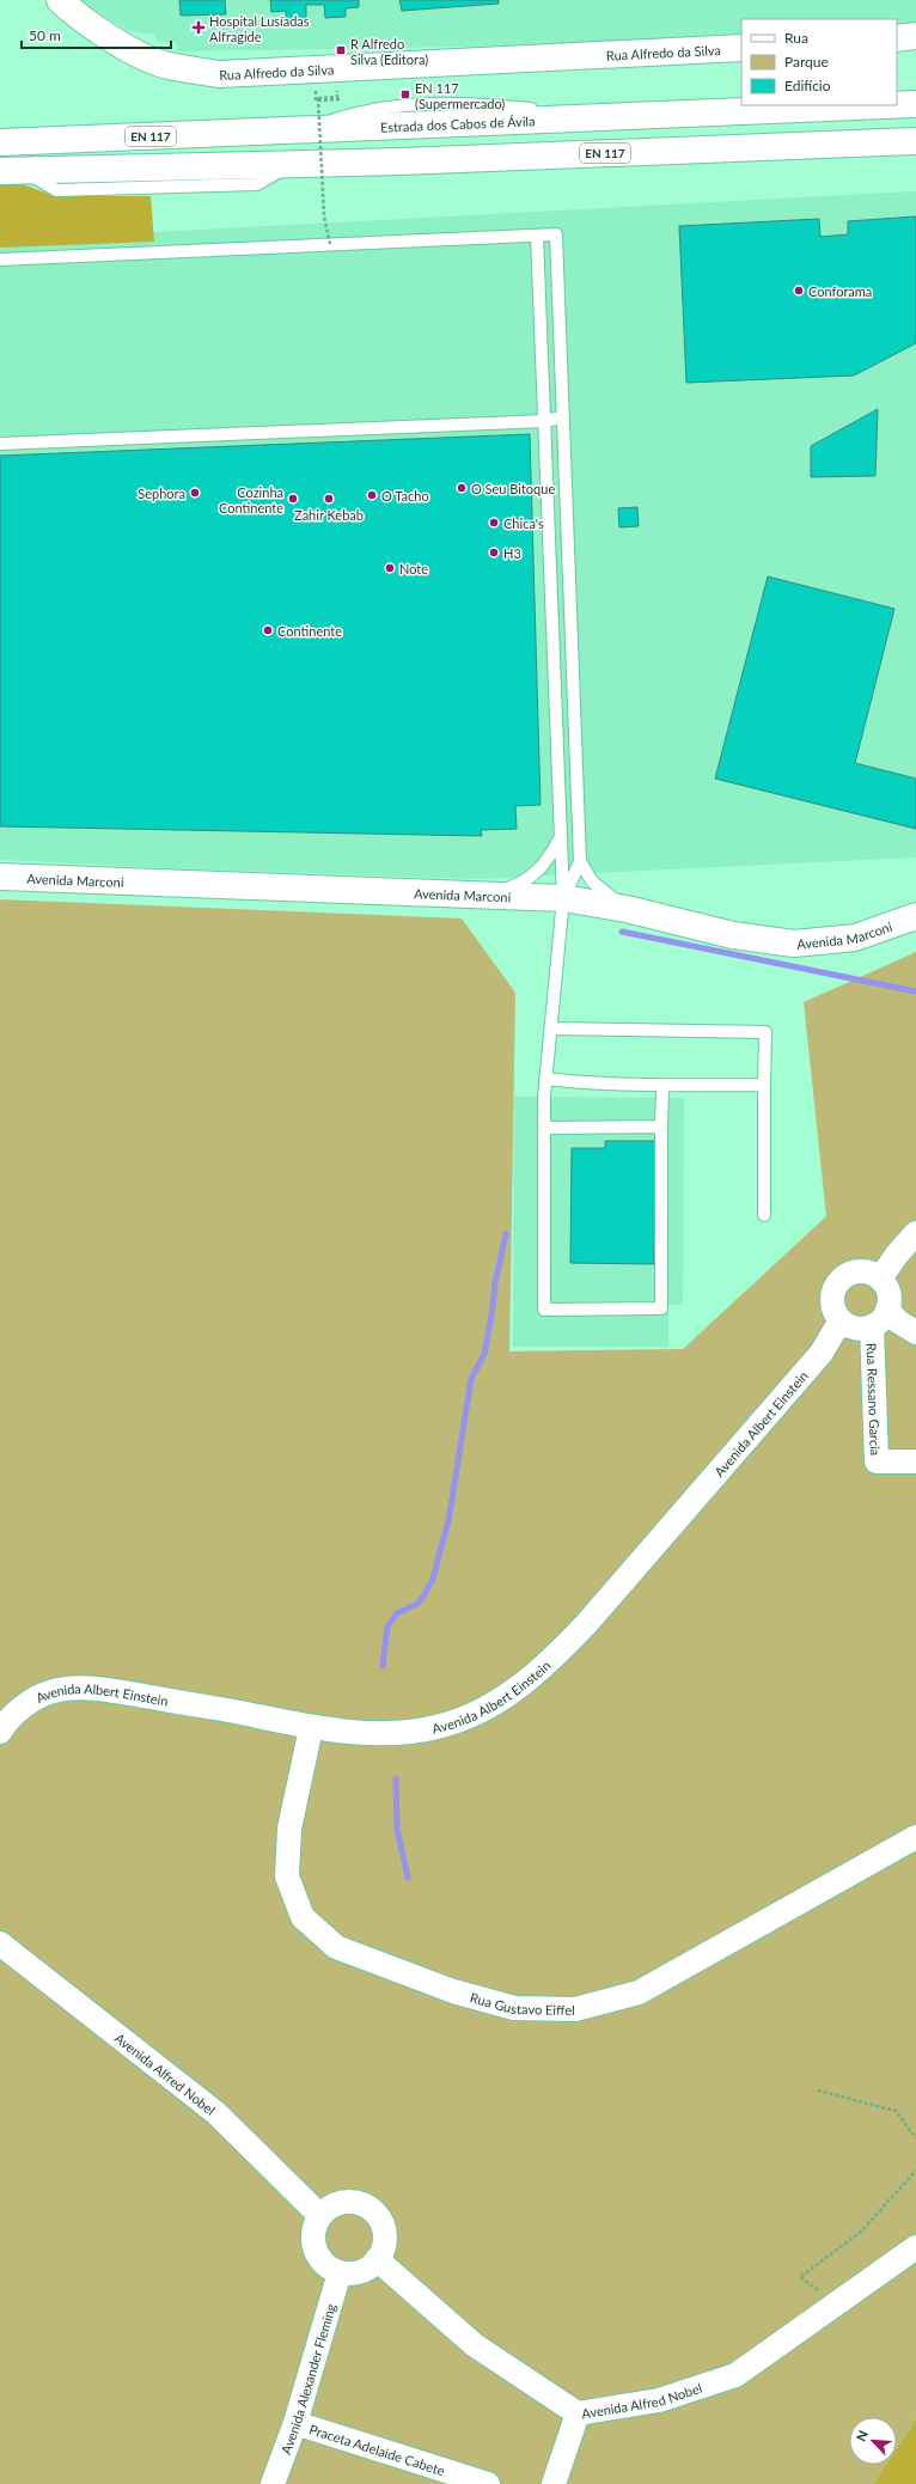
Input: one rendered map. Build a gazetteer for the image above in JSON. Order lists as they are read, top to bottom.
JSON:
{
  "streets": {
    "main road": [
      "Rua Alfredo da Silva",
      "Estrada dos Cabos de Ávila",
      "EN 117",
      "Avenida Marconi"
    ],
    "street": [
      "Rua Ressano Garcia",
      "Avenida Albert Einstein",
      "Rua Gustavo Eiffel",
      "Avenida Alfred Nobel",
      "Avenida Alexander Fleming",
      "Praceta Adelaide Cabete"
    ]
  },
  "crossings": [
    ["Rua Ressano Garcia", "Avenida Albert Einstein"],
    ["Avenida Albert Einstein", "Rua Gustavo Eiffel"],
    ["Avenida Alfred Nobel", "Avenida Alexander Fleming"],
    ["Avenida Alexander Fleming", "Praceta Adelaide Cabete"]
  ],
  "places": {
    "health": ["Hospital Lusíadas Alfragide"],
    "transit": ["R Alfredo Silva (Editora)", "EN 117 (Supermercado)"],
    "other": [
      "Conforama",
      "O Seu Bitoque",
      "Sephora",
      "O Tacho",
      "Cozinha Continente",
      "Zahir Kebab",
      "Chica's",
      "H3",
      "Note",
      "Continente"
    ]
  },
  "legend": ["Rua", "Parque", "Edifício"],
  "scale_bar": "50 m",
  "north": "top left"
}
